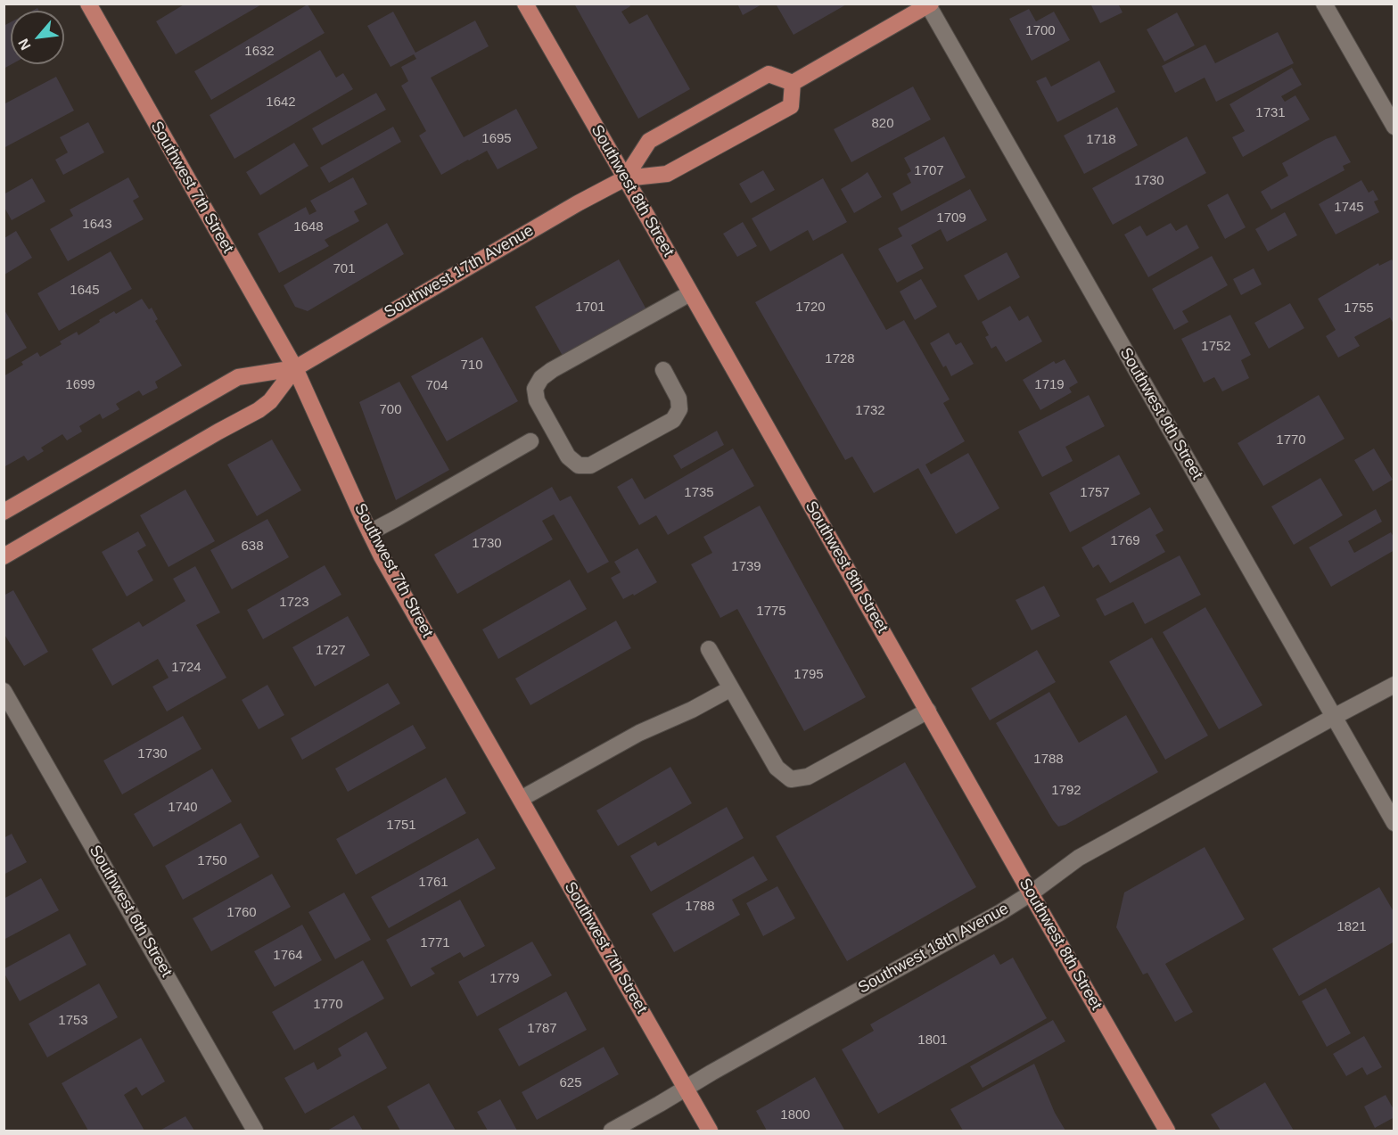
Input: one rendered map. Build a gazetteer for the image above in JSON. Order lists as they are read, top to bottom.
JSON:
{
  "streets": {
    "main road": ["Southwest 7th Street", "Southwest 8th Street", "Southwest 17th Avenue"],
    "street": ["Southwest 9th Street", "Southwest 6th Street", "Southwest 18th Avenue"]
  },
  "crossings": [
    ["Southwest 7th Street", "Southwest 17th Avenue"],
    ["Southwest 7th Street", "Southwest 18th Avenue"],
    ["Southwest 8th Street", "Southwest 17th Avenue"],
    ["Southwest 8th Street", "Southwest 18th Avenue"],
    ["Southwest 9th Street", "Southwest 18th Avenue"]
  ],
  "house_numbers": [
    "1700",
    "1632",
    "1642",
    "1731",
    "820",
    "1695",
    "1718",
    "1707",
    "1730",
    "1745",
    "1709",
    "1643",
    "1648",
    "701",
    "1645",
    "1701",
    "1720",
    "1755",
    "1752",
    "1728",
    "710",
    "1699",
    "1719",
    "704",
    "700",
    "1732",
    "1770",
    "1735",
    "1757",
    "1769",
    "1730",
    "638",
    "1739",
    "1723",
    "1775",
    "1727",
    "1724",
    "1795",
    "1730",
    "1788",
    "1792",
    "1740",
    "1751",
    "1750",
    "1761",
    "1788",
    "1760",
    "1821",
    "1771",
    "1764",
    "1779",
    "1770",
    "1753",
    "1787",
    "1801",
    "625",
    "1800"
  ],
  "north": "bottom left"
}
